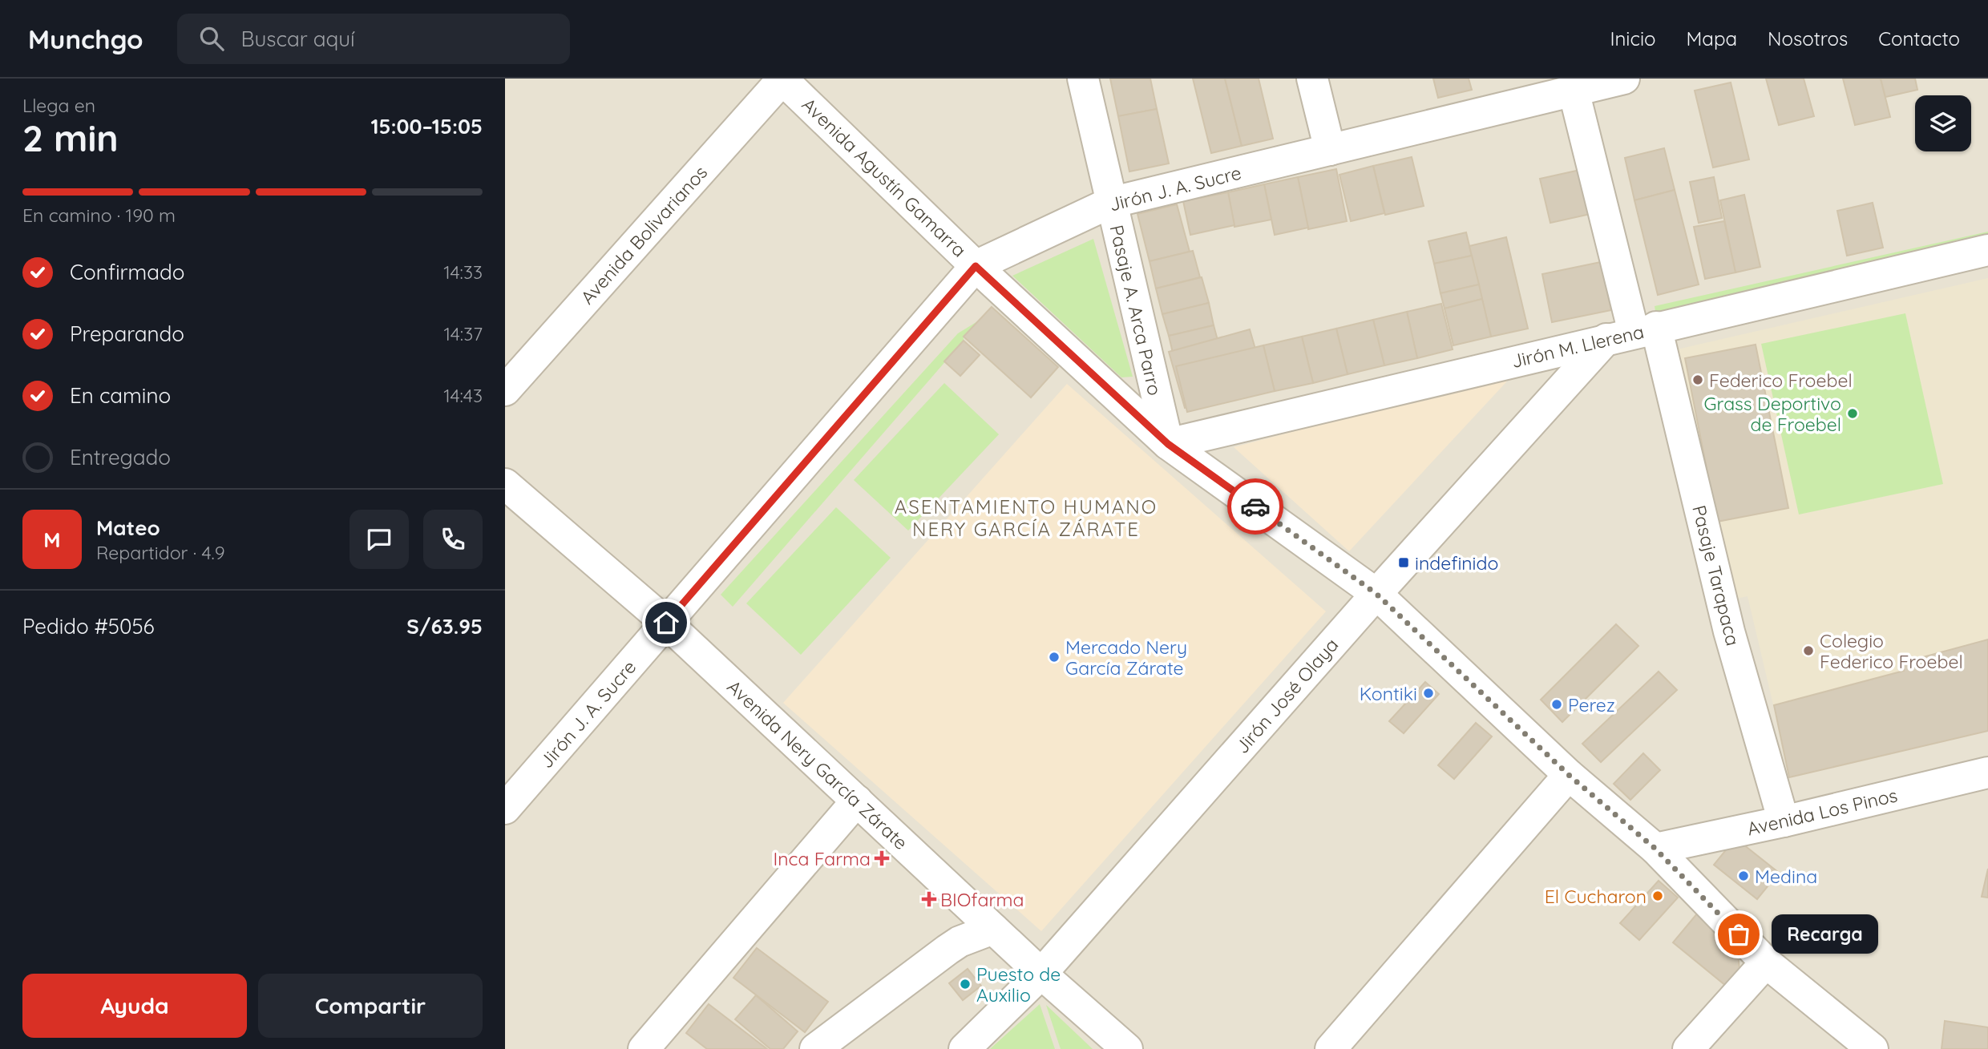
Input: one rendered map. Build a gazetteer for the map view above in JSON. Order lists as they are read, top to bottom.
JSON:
{
  "streets": {
    "street": [
      "Avenida Agustín Gamarra",
      "Jirón J. A. Sucre",
      "Avenida Bolivarianos",
      "Pasaje A. Arca Parro",
      "Jirón M. Llerena",
      "Pasaje Tarapaca",
      "Jirón José Olaya",
      "Avenida Nery García Zárate",
      "Avenida Los Pinos"
    ]
  },
  "crossings": [
    ["Avenida Agustín Gamarra", "Jirón J. A. Sucre"],
    ["Avenida Agustín Gamarra", "Avenida Bolivarianos"],
    ["Avenida Agustín Gamarra", "Pasaje A. Arca Parro"],
    ["Avenida Agustín Gamarra", "Jirón M. Llerena"],
    ["Avenida Agustín Gamarra", "Jirón José Olaya"],
    ["Avenida Agustín Gamarra", "Avenida Los Pinos"],
    ["Jirón J. A. Sucre", "Pasaje A. Arca Parro"],
    ["Jirón J. A. Sucre", "Pasaje Tarapaca"],
    ["Jirón J. A. Sucre", "Avenida Nery García Zárate"],
    ["Pasaje A. Arca Parro", "Jirón M. Llerena"],
    ["Jirón M. Llerena", "Pasaje Tarapaca"],
    ["Jirón M. Llerena", "Jirón José Olaya"],
    ["Pasaje Tarapaca", "Jirón José Olaya"],
    ["Pasaje Tarapaca", "Avenida Los Pinos"],
    ["Jirón José Olaya", "Avenida Nery García Zárate"]
  ],
  "districts": ["ASENTAMIENTO HUMANO NERY GARCÍA ZÁRATE"],
  "places": {
    "other": [
      "Federico Froebel",
      "Grass Deportivo de Froebel",
      "Colegio Federico Froebel",
      "Mercado Nery García Zárate",
      "Kontiki",
      "Perez",
      "Medina",
      "El Cucharon",
      "Recarga",
      "Puesto de Auxilio"
    ],
    "transit": ["indefinido"],
    "health": ["Inca Farma", "BIOfarma"]
  },
  "page": {
    "header": "Munchgo",
    "search": "Buscar aquí",
    "nav": [
      "Inicio",
      "Mapa",
      "Nosotros",
      "Contacto"
    ],
    "heading": ["2 min", "Llega en", "15:00–15:05"],
    "panel": [
      "Mateo",
      "Repartidor · 4.9",
      "Pedido #5056",
      "S/63.95"
    ],
    "bar": "En camino · 190 m",
    "list": [
      ["Confirmado", "14:33"],
      ["Preparando", "14:37"],
      ["En camino", "14:43"],
      "Entregado"
    ],
    "round": "M",
    "bubble": "Recarga",
    "buttons": ["Ayuda", "Compartir"]
  }
}
